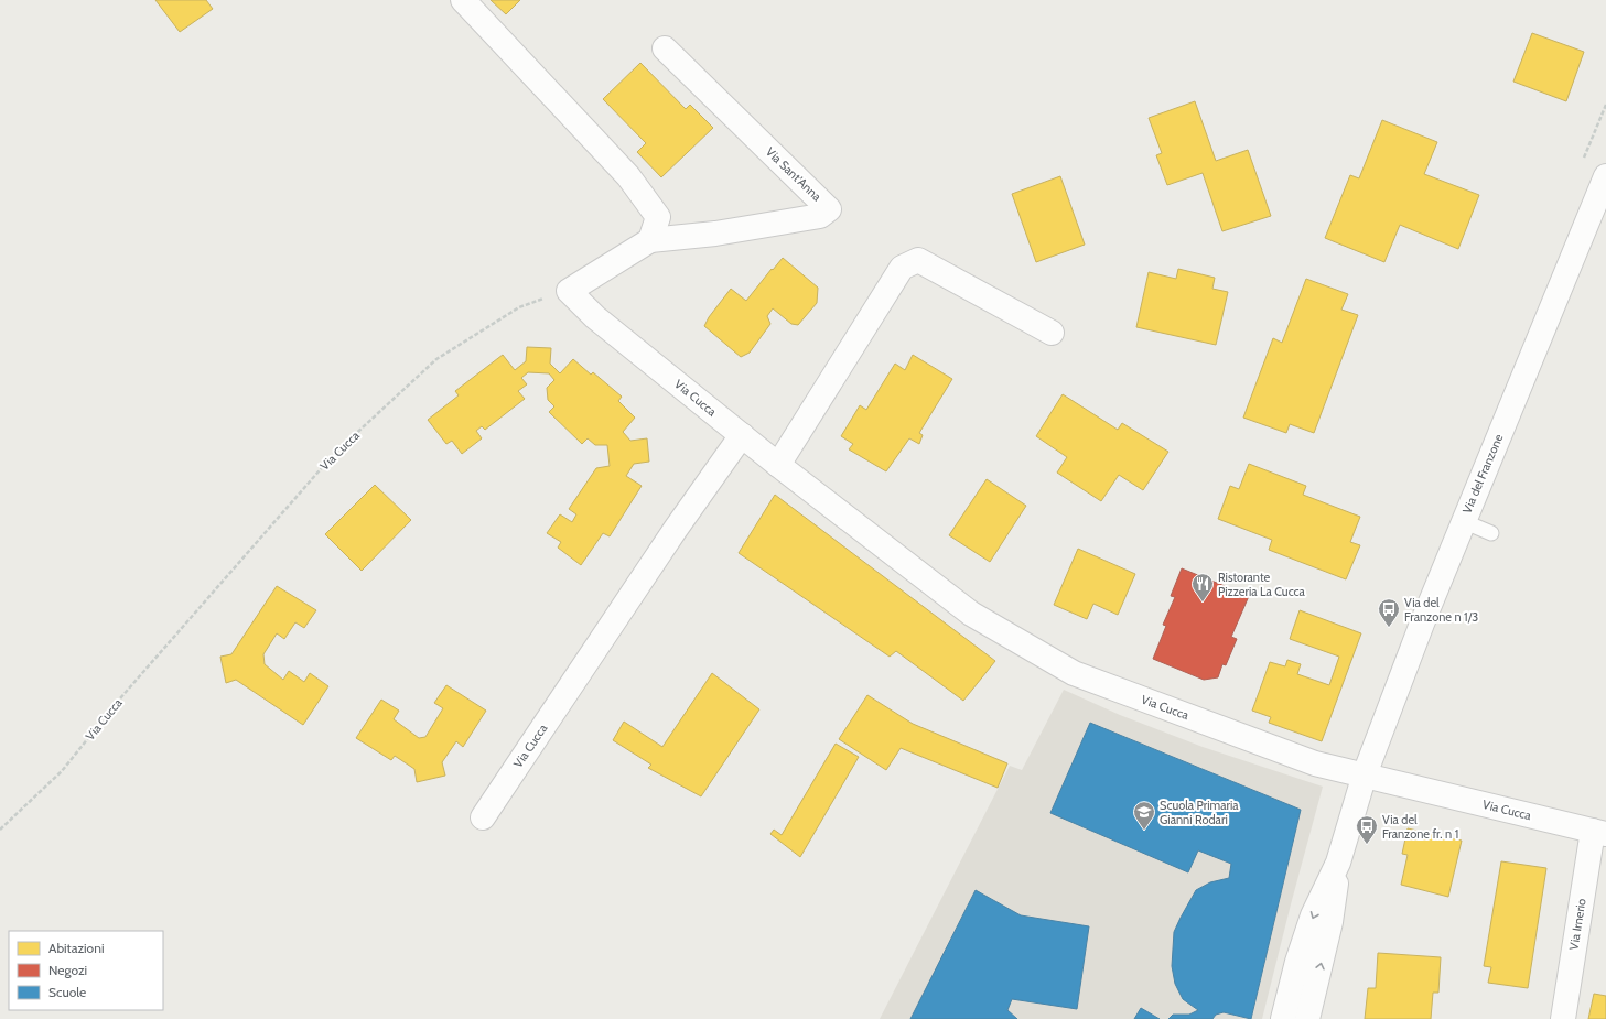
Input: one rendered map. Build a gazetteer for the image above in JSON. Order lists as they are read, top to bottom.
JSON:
{
  "streets": {
    "street": [
      "Via Sant'Anna",
      "Via Cucca",
      "Via del Franzone",
      "Via Irnerio"
    ]
  },
  "crossings": [
    ["Via Sant'Anna", "Via Cucca"],
    ["Via Cucca", "Via del Franzone"],
    ["Via Cucca", "Via Irnerio"]
  ],
  "places": {
    "restaurant": ["Ristorante Pizzeria La Cucca"],
    "bus stop": ["Via del Franzone n 1/3", "Via del Franzone fr. n 1"],
    "school or university": ["Scuola Primaria Gianni Rodari"]
  },
  "legend": ["Abitazioni", "Negozi", "Scuole"]
}
